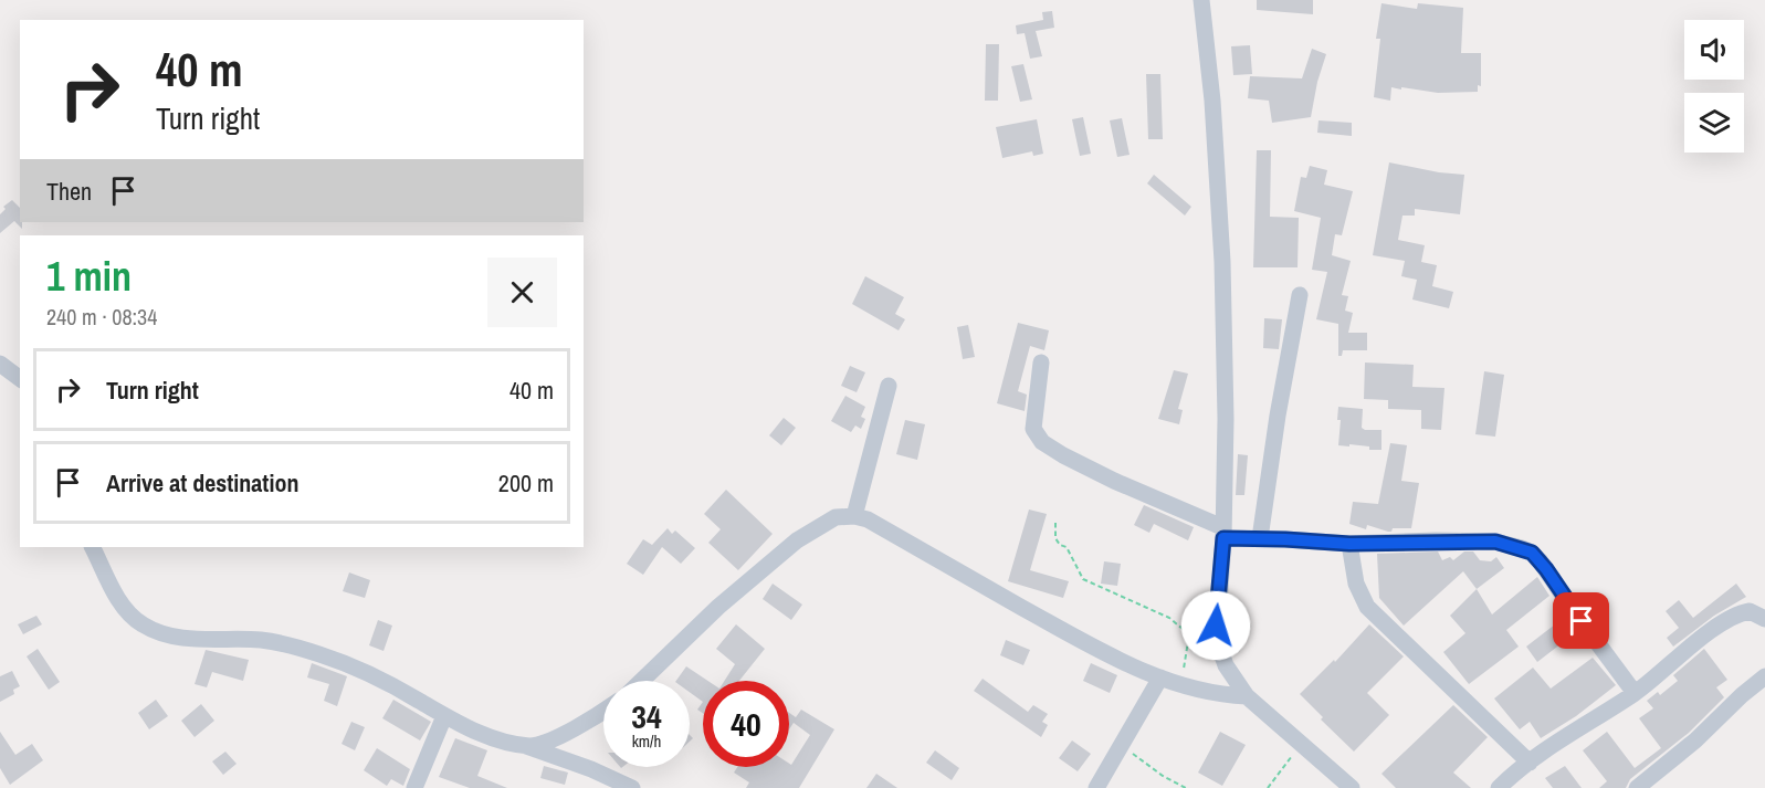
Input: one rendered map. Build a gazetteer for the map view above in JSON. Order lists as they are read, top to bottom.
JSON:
{
  "page": {
    "turn": ["40 m", "Turn right"],
    "then": "Then",
    "heading": ["1 min", "240 m · 08:34"],
    "list": [
      {
        "name": "Turn right",
        "value": "40 m"
      },
      {
        "name": "Arrive at destination",
        "value": "200 m"
      }
    ],
    "speed": "34 km/h",
    "limit": "40"
  }
}
